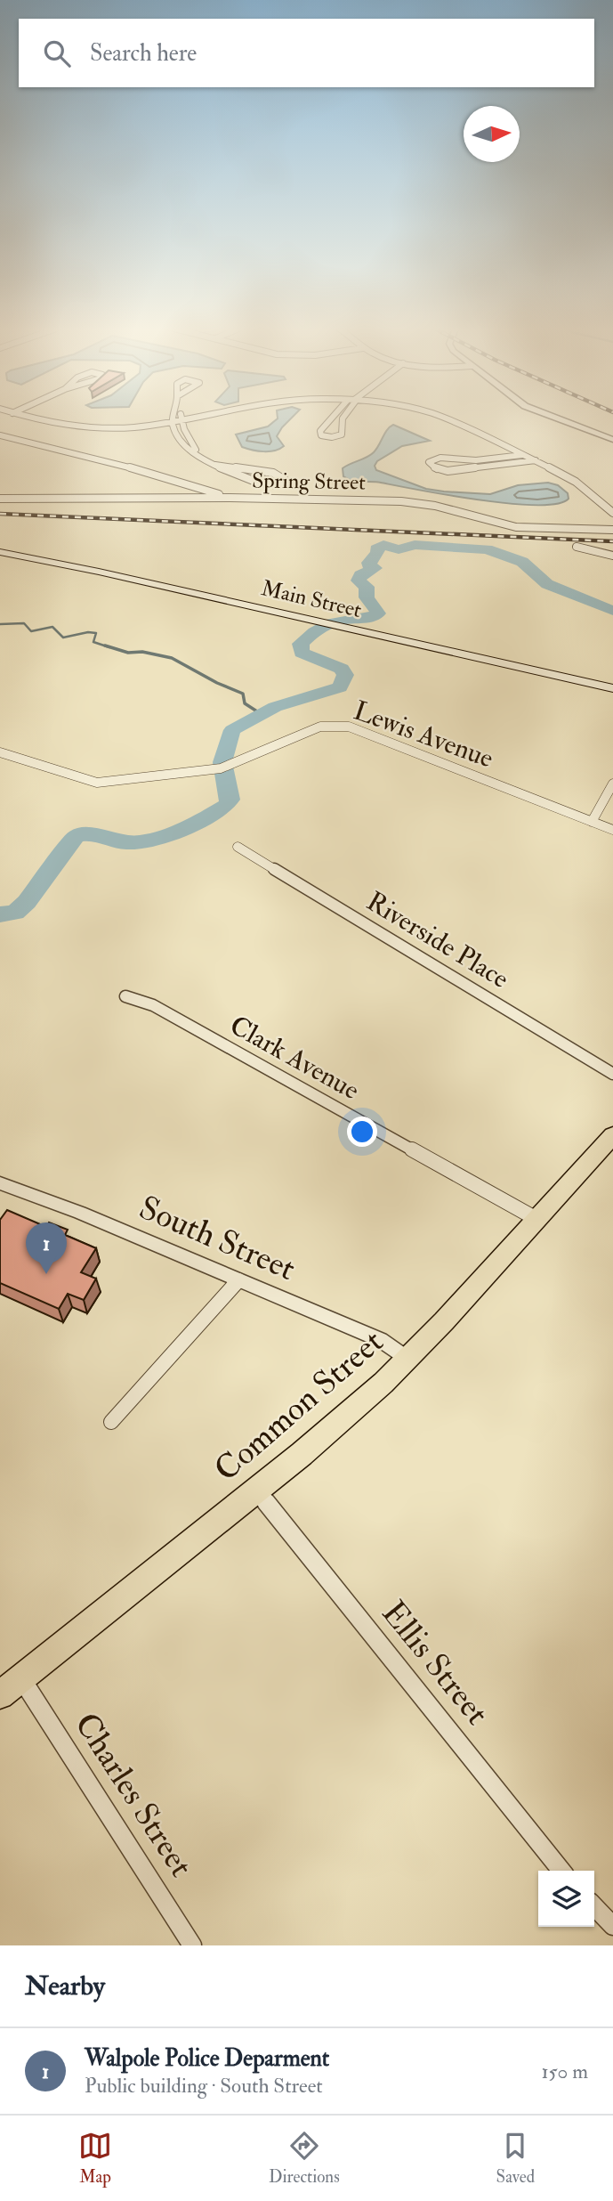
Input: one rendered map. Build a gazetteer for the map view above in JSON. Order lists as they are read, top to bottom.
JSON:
{
  "streets": {
    "main road": ["Main Street", "Common Street"],
    "street": [
      "Spring Street",
      "Lewis Avenue",
      "Riverside Place",
      "Clark Avenue",
      "South Street",
      "Ellis Street",
      "Charles Street"
    ]
  },
  "crossings": [
    ["Clark Avenue", "Common Street"],
    ["South Street", "Common Street"],
    ["Common Street", "Ellis Street"],
    ["Common Street", "Charles Street"]
  ],
  "north": "right",
  "page": {
    "search": "Search here",
    "pins": "1",
    "heading": "Nearby",
    "list": [
      {
        "mark": "1",
        "name": "Walpole Police Deparment",
        "note": "Public building · South Street",
        "value": "150 m"
      }
    ],
    "nav": ["Map", "Directions", "Saved"]
  }
}
